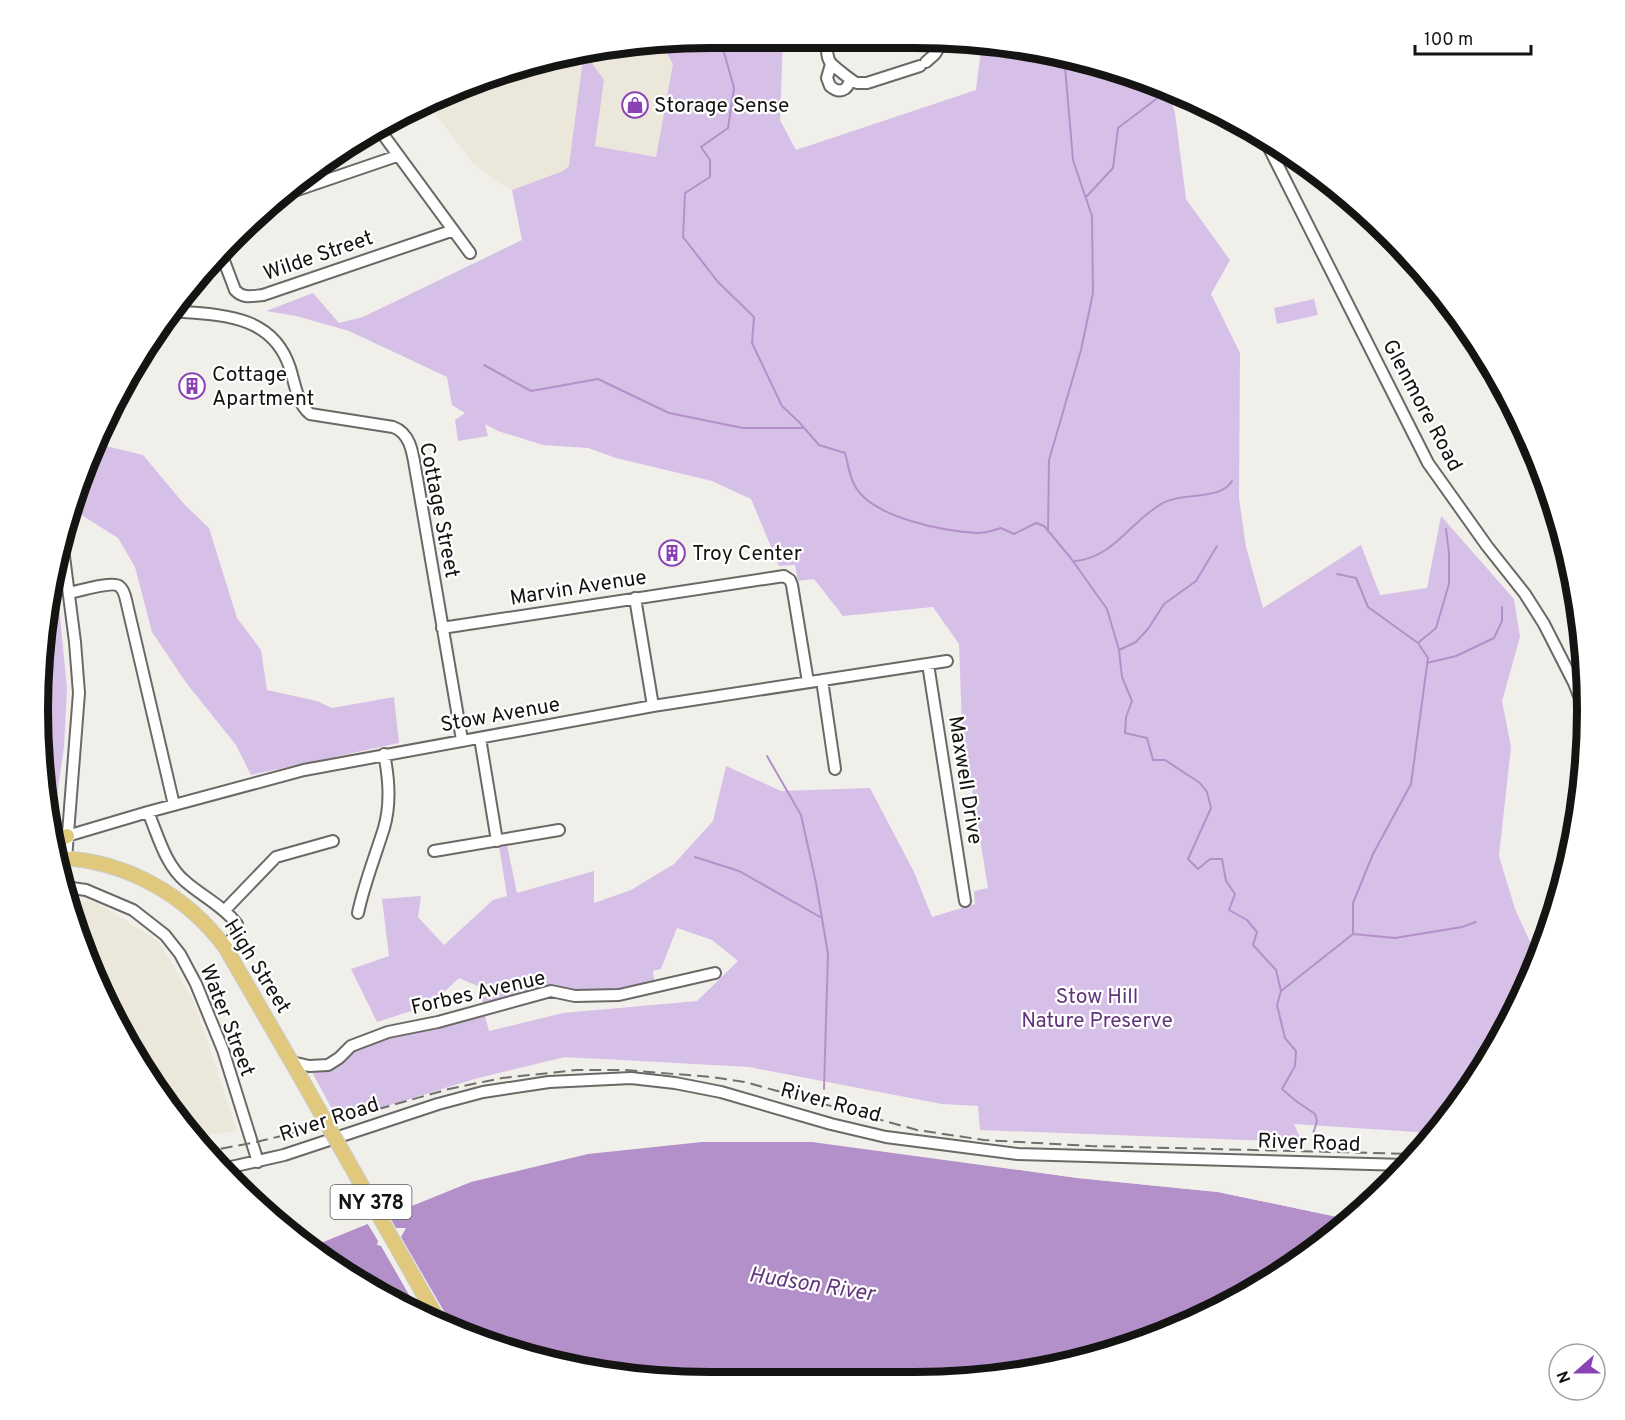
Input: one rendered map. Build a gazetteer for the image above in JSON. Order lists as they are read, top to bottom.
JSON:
{
  "streets": {
    "main road": ["High Street", "NY 378"],
    "street": [
      "Wilde Street",
      "Glenmore Road",
      "Cottage Street",
      "Marvin Avenue",
      "Stow Avenue",
      "Maxwell Drive",
      "Forbes Avenue",
      "Water Street",
      "River Road"
    ]
  },
  "crossings": [
    ["Cottage Street", "Marvin Avenue"],
    ["Cottage Street", "Stow Avenue"],
    ["Marvin Avenue", "Stow Avenue"],
    ["Stow Avenue", "Maxwell Drive"],
    ["High Street", "Forbes Avenue"],
    ["Water Street", "River Road"]
  ],
  "water": ["Hudson River"],
  "parks": ["Stow Hill Nature Preserve"],
  "places": {
    "shop": ["Storage Sense"],
    "building": ["Cottage Apartment", "Troy Center"]
  },
  "scale_bar": "100 m",
  "north": "left"
}
